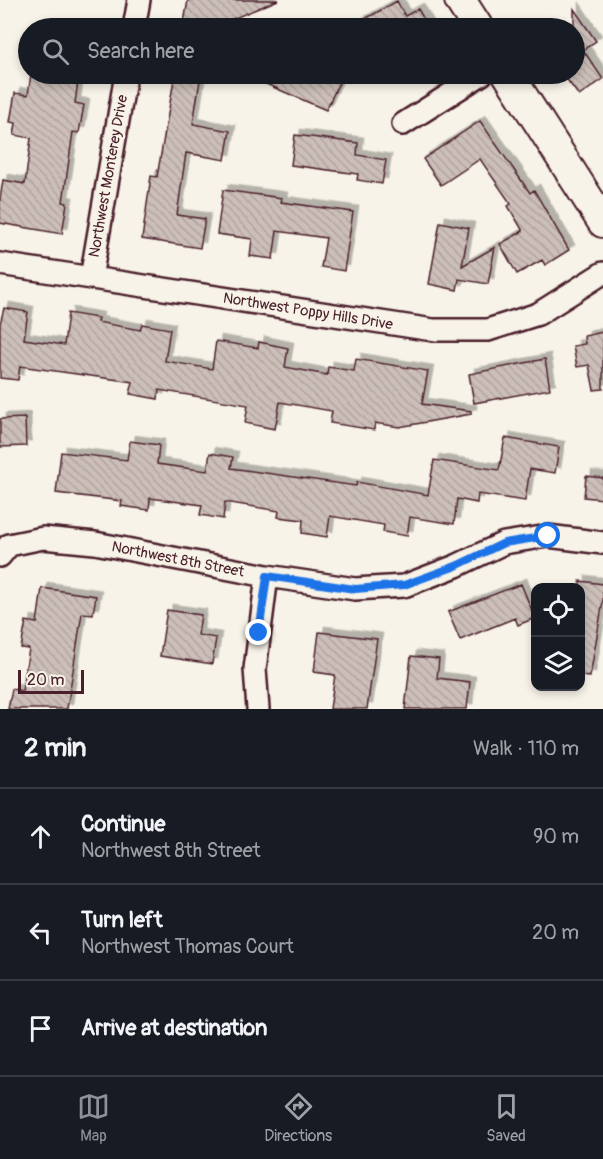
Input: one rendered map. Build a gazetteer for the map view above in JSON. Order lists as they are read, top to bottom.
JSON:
{
  "streets": {
    "street": ["Northwest Monterey Drive", "Northwest Poppy Hills Drive", "Northwest 8th Street"]
  },
  "crossings": [
    ["Northwest Monterey Drive", "Northwest Poppy Hills Drive"]
  ],
  "scale_bar": "20 m",
  "page": {
    "search": "Search here",
    "scale": "20 m",
    "heading": ["2 min", "Walk · 110 m"],
    "list": [
      ["Continue", "Northwest 8th Street", "90 m"],
      ["Turn left", "Northwest Thomas Court", "20 m"],
      "Arrive at destination"
    ],
    "nav": ["Map", "Directions", "Saved"]
  }
}
